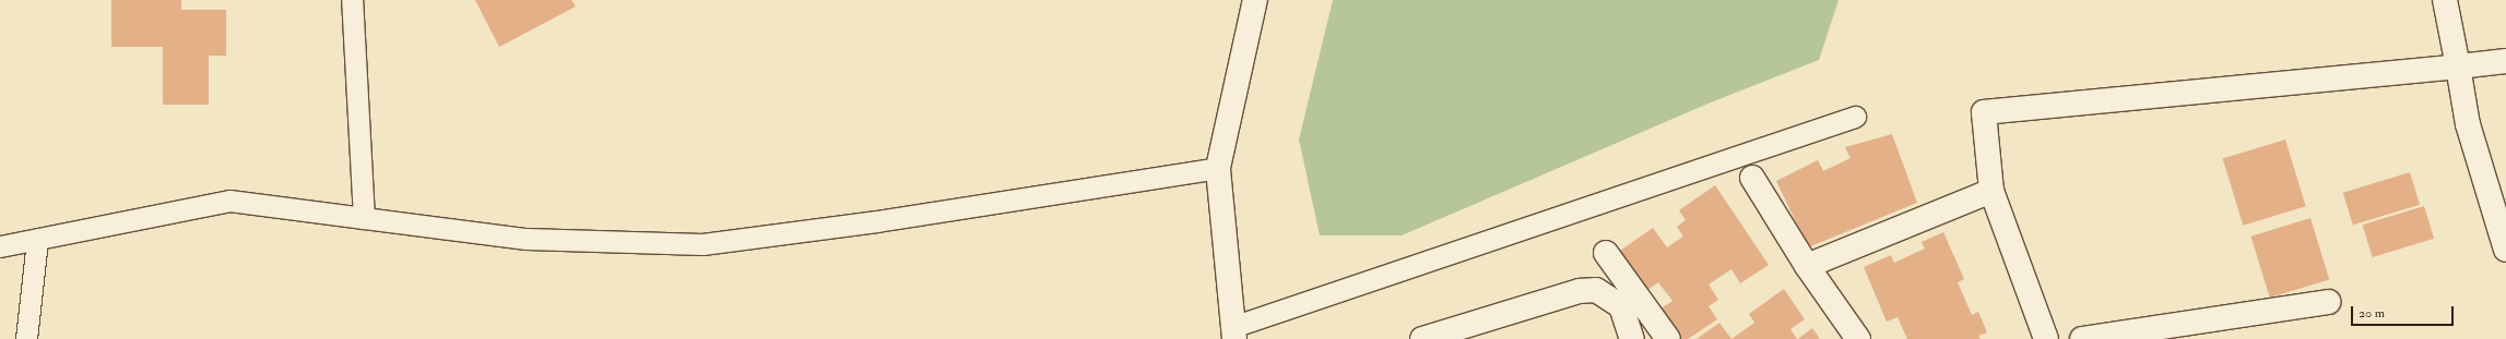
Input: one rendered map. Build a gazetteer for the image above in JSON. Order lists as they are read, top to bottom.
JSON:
{
  "scale_bar": "20 m"
}
